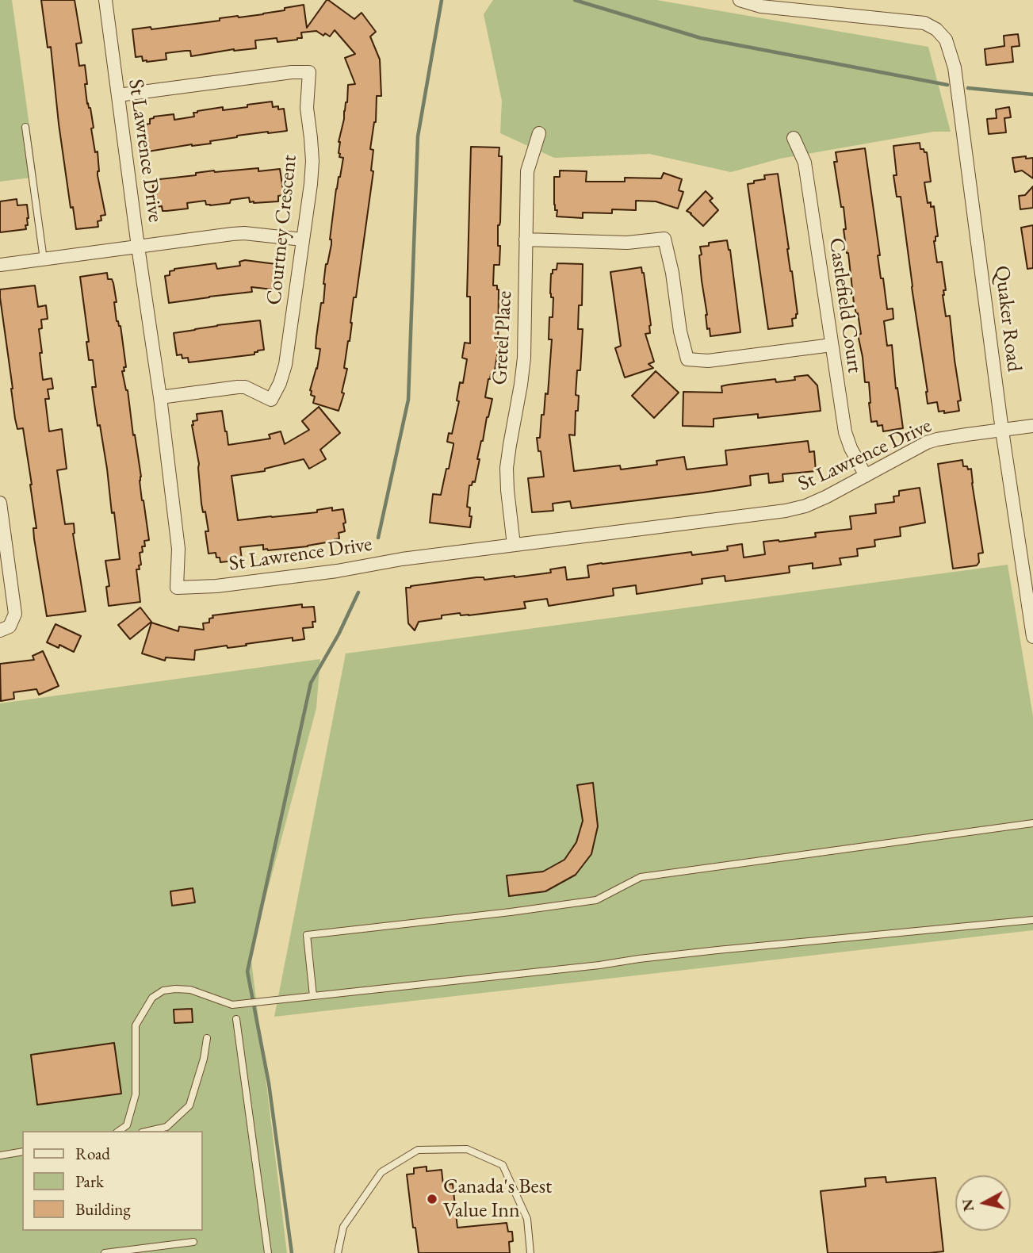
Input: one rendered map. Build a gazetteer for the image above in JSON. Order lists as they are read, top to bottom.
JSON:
{
  "streets": {
    "street": [
      "St Lawrence Drive",
      "Courtney Crescent",
      "Castlefield Court",
      "Quaker Road",
      "Gretel Place"
    ]
  },
  "crossings": [
    ["St Lawrence Drive", "Courtney Crescent"],
    ["St Lawrence Drive", "Castlefield Court"],
    ["St Lawrence Drive", "Quaker Road"],
    ["St Lawrence Drive", "Gretel Place"]
  ],
  "places": ["Canada's Best Value Inn"],
  "legend": ["Road", "Park", "Building"],
  "north": "left"
}
